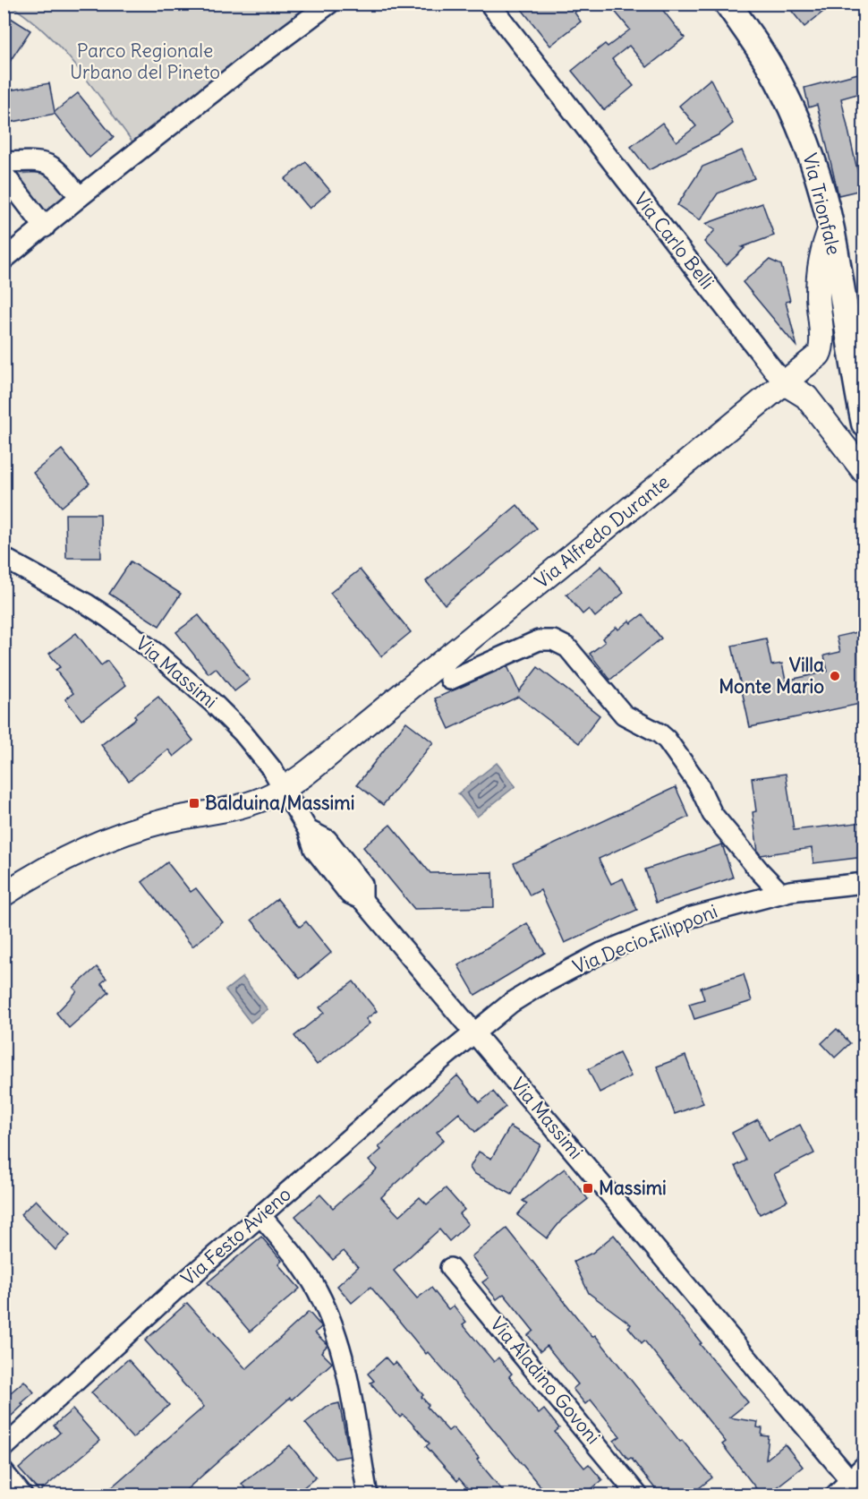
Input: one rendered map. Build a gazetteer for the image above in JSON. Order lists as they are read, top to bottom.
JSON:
{
  "streets": {
    "main road": ["Via Trionfale"],
    "street": [
      "Via Carlo Belli",
      "Via Alfredo Durante",
      "Via Massimi",
      "Via Decio Filipponi",
      "Via Festo Avieno",
      "Via Aladino Govoni"
    ]
  },
  "crossings": [
    ["Via Trionfale", "Via Alfredo Durante"],
    ["Via Carlo Belli", "Via Alfredo Durante"],
    ["Via Alfredo Durante", "Via Massimi"],
    ["Via Massimi", "Via Decio Filipponi"],
    ["Via Massimi", "Via Festo Avieno"],
    ["Via Decio Filipponi", "Via Festo Avieno"]
  ],
  "parks": ["Parco Regionale Urbano del Pineto"],
  "places": {
    "other": ["Villa Monte Mario"],
    "transit": ["Balduina/Massimi", "Massimi"]
  }
}
